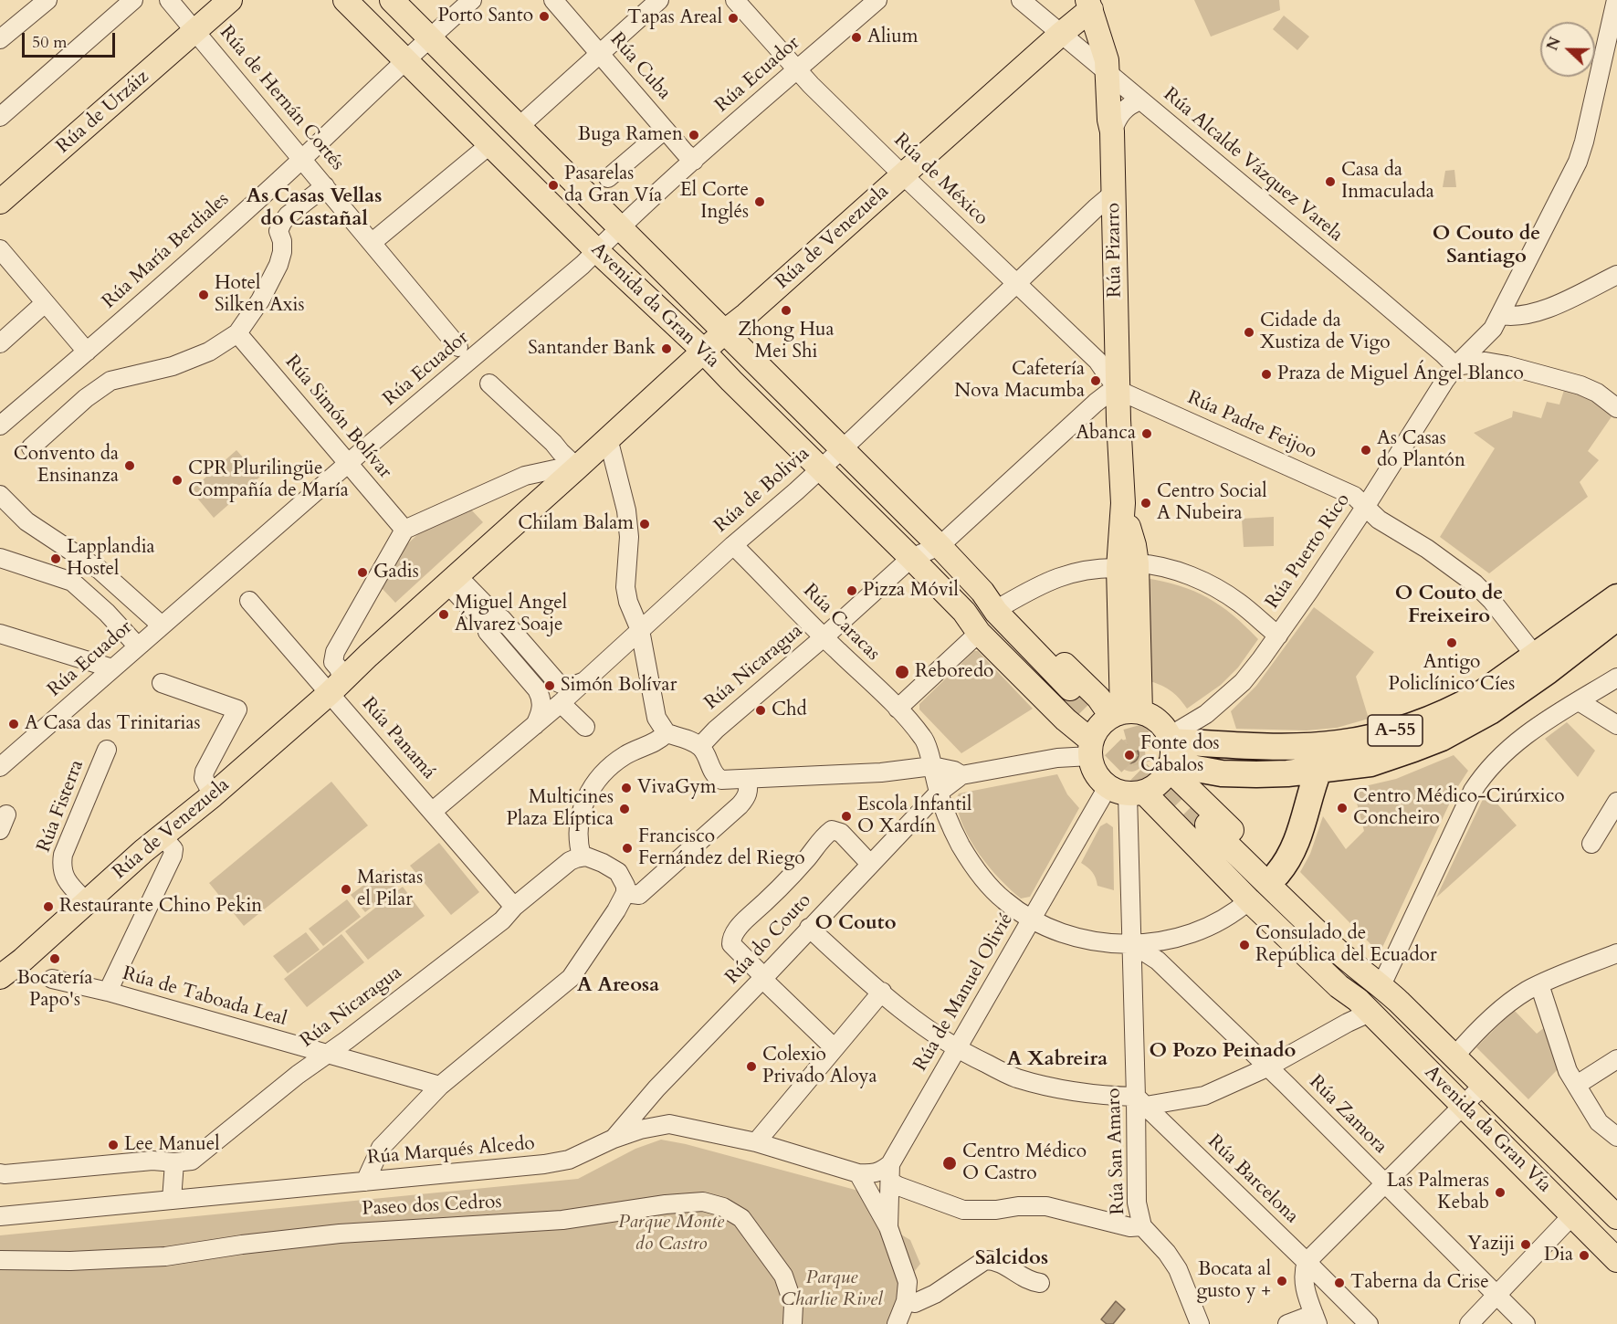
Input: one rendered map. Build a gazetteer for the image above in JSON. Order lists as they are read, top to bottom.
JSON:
{
  "streets": {
    "highway": ["A-55"],
    "main road": [
      "Rúa de Urzáiz",
      "Rúa de Venezuela",
      "Rúa Pizarro",
      "Avenida da Gran Vía"
    ],
    "street": [
      "Rúa Cuba",
      "Rúa Ecuador",
      "Rúa de Hernán Cortés",
      "Rúa Alcalde Vázquez Varela",
      "Rúa de México",
      "Rúa María Berdiales",
      "Rúa Simón Bolívar",
      "Rúa Padre Feijoo",
      "Rúa de Bolivia",
      "Rúa Puerto Rico",
      "Rúa Caracas",
      "Rúa Nicaragua",
      "Rúa Panamá",
      "Rúa Fisterra",
      "Rúa do Couto",
      "Rúa de Manuel Olivié",
      "Rúa de Taboada Leal",
      "Rúa Zamora",
      "Rúa Marqués Alcedo",
      "Rúa San Amaro",
      "Rúa Barcelona",
      "Paseo dos Cedros"
    ]
  },
  "crossings": [
    ["Rúa Cuba", "Rúa Ecuador"],
    ["Rúa Ecuador", "Rúa de México"],
    ["Rúa Ecuador", "Avenida da Gran Vía"],
    ["Rúa Ecuador", "Rúa Simón Bolívar"],
    ["Rúa de Hernán Cortés", "Rúa de Urzáiz"],
    ["Rúa de Hernán Cortés", "Rúa María Berdiales"],
    ["Rúa Alcalde Vázquez Varela", "Rúa de Venezuela"],
    ["Rúa Alcalde Vázquez Varela", "Rúa Pizarro"],
    ["Rúa Alcalde Vázquez Varela", "Rúa Puerto Rico"],
    ["Rúa de México", "Rúa de Venezuela"],
    ["Rúa de México", "Rúa Pizarro"],
    ["Rúa de México", "Rúa Padre Feijoo"],
    ["Rúa de México", "Rúa de Bolivia"],
    ["Rúa de Venezuela", "Rúa Pizarro"],
    ["Rúa de Venezuela", "Avenida da Gran Vía"],
    ["Rúa de Venezuela", "Rúa Panamá"],
    ["Rúa de Venezuela", "Rúa Fisterra"],
    ["Rúa Pizarro", "Avenida da Gran Vía"],
    ["Rúa Pizarro", "Rúa Padre Feijoo"],
    ["Rúa Pizarro", "Rúa de Bolivia"],
    ["Rúa Pizarro", "Rúa Puerto Rico"],
    ["Rúa Pizarro", "A-55"],
    ["Rúa Pizarro", "Rúa de Manuel Olivié"],
    ["Rúa Pizarro", "Rúa San Amaro"],
    ["Rúa María Berdiales", "Avenida da Gran Vía"],
    ["Avenida da Gran Vía", "Rúa de Bolivia"],
    ["Avenida da Gran Vía", "Rúa Puerto Rico"],
    ["Avenida da Gran Vía", "Rúa Caracas"],
    ["Avenida da Gran Vía", "Rúa Nicaragua"],
    ["Avenida da Gran Vía", "A-55"],
    ["Avenida da Gran Vía", "Rúa de Manuel Olivié"],
    ["Avenida da Gran Vía", "Rúa San Amaro"],
    ["Rúa Padre Feijoo", "Rúa Puerto Rico"],
    ["Rúa Padre Feijoo", "A-55"],
    ["Rúa de Bolivia", "Rúa Caracas"],
    ["Rúa de Bolivia", "Rúa Panamá"],
    ["Rúa Puerto Rico", "A-55"],
    ["Rúa Puerto Rico", "Rúa de Manuel Olivié"],
    ["Rúa Puerto Rico", "Rúa San Amaro"],
    ["Rúa Caracas", "Rúa Nicaragua"],
    ["Rúa Caracas", "Rúa do Couto"],
    ["Rúa Caracas", "Rúa de Manuel Olivié"],
    ["Rúa Caracas", "Rúa Zamora"],
    ["Rúa Caracas", "Rúa San Amaro"],
    ["Rúa Nicaragua", "Rúa Panamá"],
    ["Rúa Nicaragua", "Rúa de Taboada Leal"],
    ["A-55", "Rúa de Manuel Olivié"],
    ["A-55", "Rúa San Amaro"],
    ["Rúa do Couto", "Rúa Marqués Alcedo"],
    ["Rúa de Manuel Olivié", "Rúa Marqués Alcedo"],
    ["Rúa de Manuel Olivié", "Rúa San Amaro"],
    ["Rúa Zamora", "Rúa San Amaro"],
    ["Rúa San Amaro", "Rúa Barcelona"]
  ],
  "districts": [
    "As Casas Vellas do Castañal",
    "O Couto de Santiago",
    "O Couto de Freixeiro",
    "O Couto",
    "A Areosa",
    "O Pozo Peinado",
    "A Xabreira",
    "Salcidos"
  ],
  "parks": ["Parque Monte do Castro", "Parque Charlie Rivel"],
  "places": [
    "Porto Santo",
    "Tapas Areal",
    "Alium",
    "Buga Ramen",
    "Casa da Inmaculada",
    "Pasarelas da Gran Vía",
    "El Corte Inglés",
    "Hotel Silken Axis",
    "Zhong Hua Mei Shi",
    "Cidade da Xustiza de Vigo",
    "Santander Bank",
    "Praza de Miguel Ángel Blanco",
    "Cafetería Nova Macumba",
    "Abanca",
    "As Casas do Plantón",
    "Convento da Ensinanza",
    "CPR Plurilingüe Compañía de María",
    "Centro Social A Nubeira",
    "Chilam Balam",
    "Lapplandia Hostel",
    "Gadis",
    "Pizza Móvil",
    "Miguel Angel Álvarez Soaje",
    "Antigo Policlínico Cíes",
    "Reboredo",
    "Simón Bolívar",
    "Chd",
    "A Casa das Trinitarias",
    "Fonte dos Cabalos",
    "VivaGym",
    "Centro Médico-Cirúrxico Concheiro",
    "Multicines Plaza Elíptica",
    "Escola Infantil O Xardín",
    "Francisco Fernández del Riego",
    "Maristas el Pilar",
    "Restaurante Chino Pekin",
    "Consulado de República del Ecuador",
    "Bocatería Papo's",
    "Colexio Privado Aloya",
    "Lee Manuel",
    "Centro Médico O Castro",
    "Las Palmeras Kebab",
    "Yaziji",
    "Dia",
    "Bocata al gusto y +",
    "Taberna da Crise"
  ],
  "scale_bar": "50 m",
  "north": "left"
}
